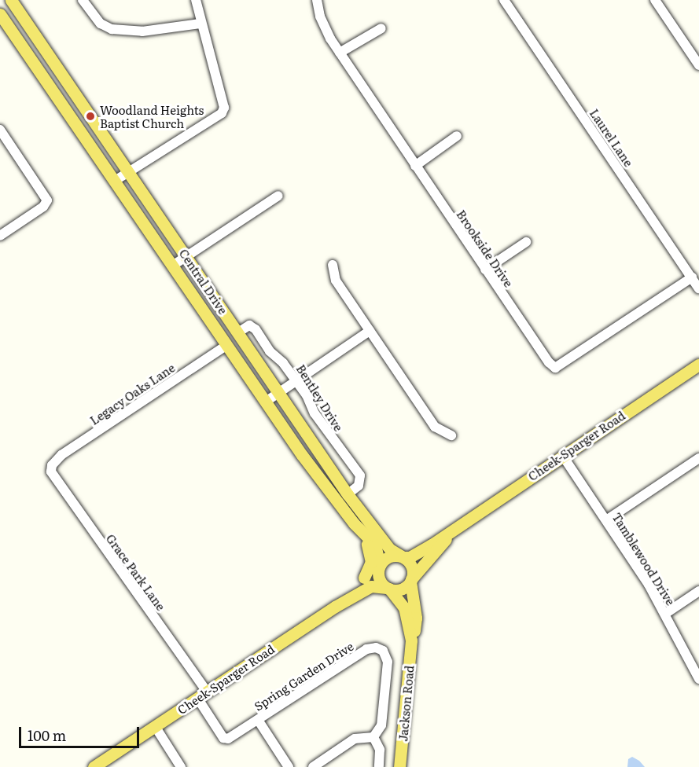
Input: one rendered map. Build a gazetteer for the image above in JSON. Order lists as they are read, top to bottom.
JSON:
{
  "streets": {
    "main road": ["Central Drive", "Cheek-Sparger Road", "Jackson Road"],
    "street": [
      "Laurel Lane",
      "Brookside Drive",
      "Legacy Oaks Lane",
      "Bentley Drive",
      "Tamblewood Drive",
      "Grace Park Lane",
      "Spring Garden Drive"
    ]
  },
  "crossings": [
    ["Laurel Lane", "Brookside Drive"],
    ["Central Drive", "Legacy Oaks Lane"],
    ["Central Drive", "Bentley Drive"],
    ["Central Drive", "Cheek-Sparger Road"],
    ["Central Drive", "Jackson Road"],
    ["Legacy Oaks Lane", "Grace Park Lane"],
    ["Cheek-Sparger Road", "Tamblewood Drive"],
    ["Cheek-Sparger Road", "Grace Park Lane"],
    ["Cheek-Sparger Road", "Spring Garden Drive"],
    ["Cheek-Sparger Road", "Jackson Road"],
    ["Grace Park Lane", "Spring Garden Drive"]
  ],
  "places": ["Woodland Heights Baptist Church"],
  "scale_bar": "100 m"
}
